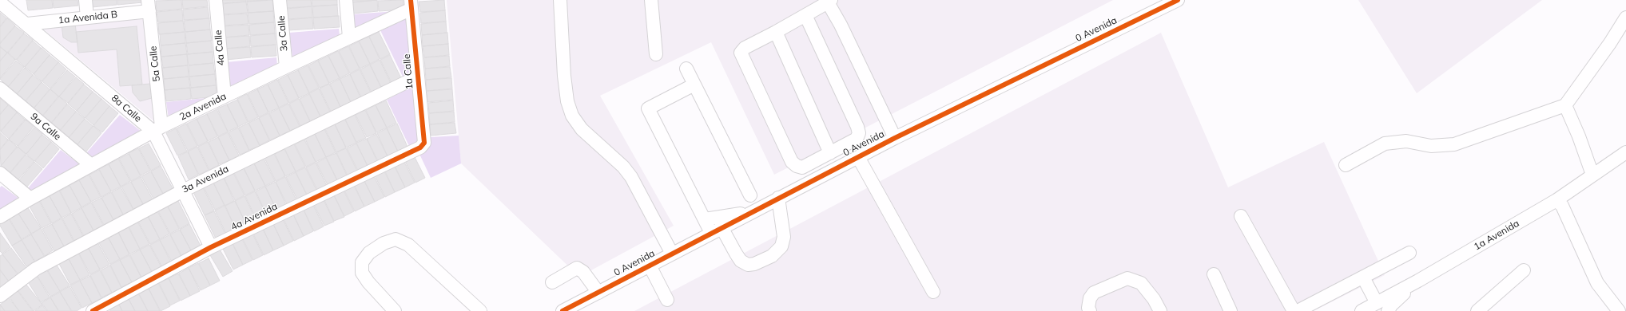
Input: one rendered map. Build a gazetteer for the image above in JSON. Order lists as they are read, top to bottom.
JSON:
{
  "streets": {
    "street": [
      "1a Avenida B",
      "0 Avenida",
      "3a Calle",
      "4a Calle",
      "5a Calle",
      "1a Calle",
      "2a Avenida",
      "8a Calle",
      "9a Calle",
      "3a Avenida",
      "4a Avenida",
      "1a Avenida"
    ]
  },
  "crossings": [
    ["1a Avenida B", "5a Calle"],
    ["1a Avenida B", "8a Calle"],
    ["3a Calle", "2a Avenida"],
    ["4a Calle", "2a Avenida"],
    ["5a Calle", "2a Avenida"],
    ["5a Calle", "8a Calle"],
    ["1a Calle", "2a Avenida"],
    ["1a Calle", "3a Avenida"],
    ["1a Calle", "4a Avenida"],
    ["2a Avenida", "8a Calle"],
    ["2a Avenida", "9a Calle"],
    ["8a Calle", "3a Avenida"],
    ["8a Calle", "4a Avenida"]
  ]
}
